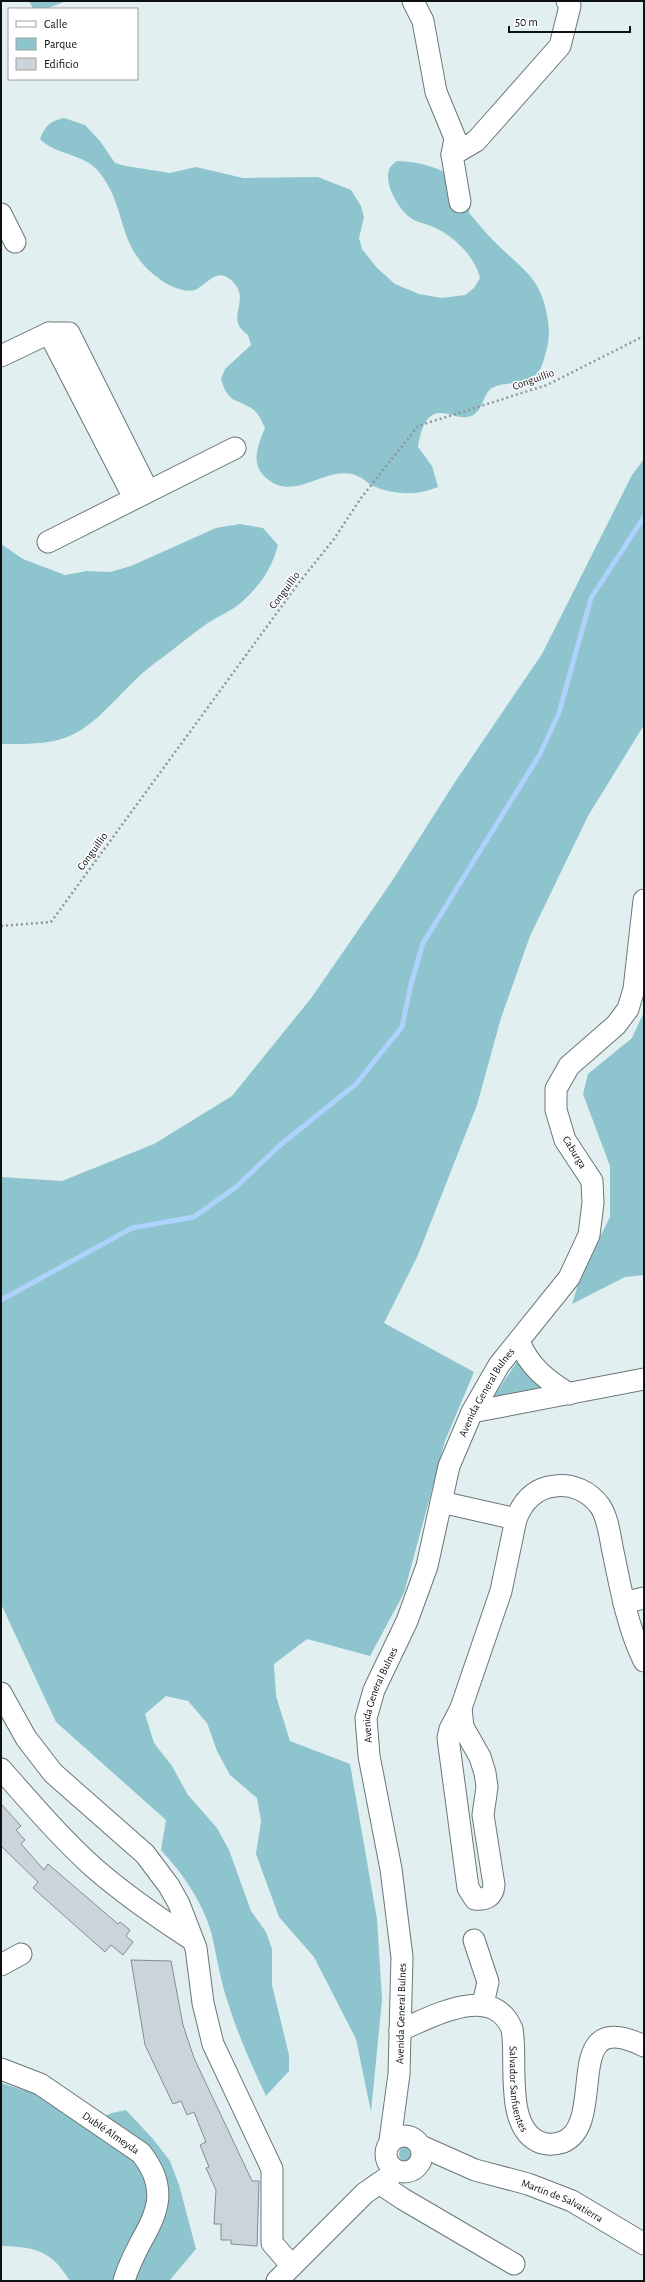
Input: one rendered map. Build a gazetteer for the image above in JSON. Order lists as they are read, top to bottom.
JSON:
{
  "streets": {
    "street": [
      "Caburga",
      "Avenida General Bulnes",
      "Salvador Sanfuentes",
      "Dublé Almeyda",
      "Martín de Salvatierra"
    ],
    "path": ["Conguillio"]
  },
  "crossings": [
    ["Caburga", "Avenida General Bulnes"],
    ["Avenida General Bulnes", "Martín de Salvatierra"]
  ],
  "legend": ["Calle", "Parque", "Edificio"],
  "scale_bar": "50 m"
}
